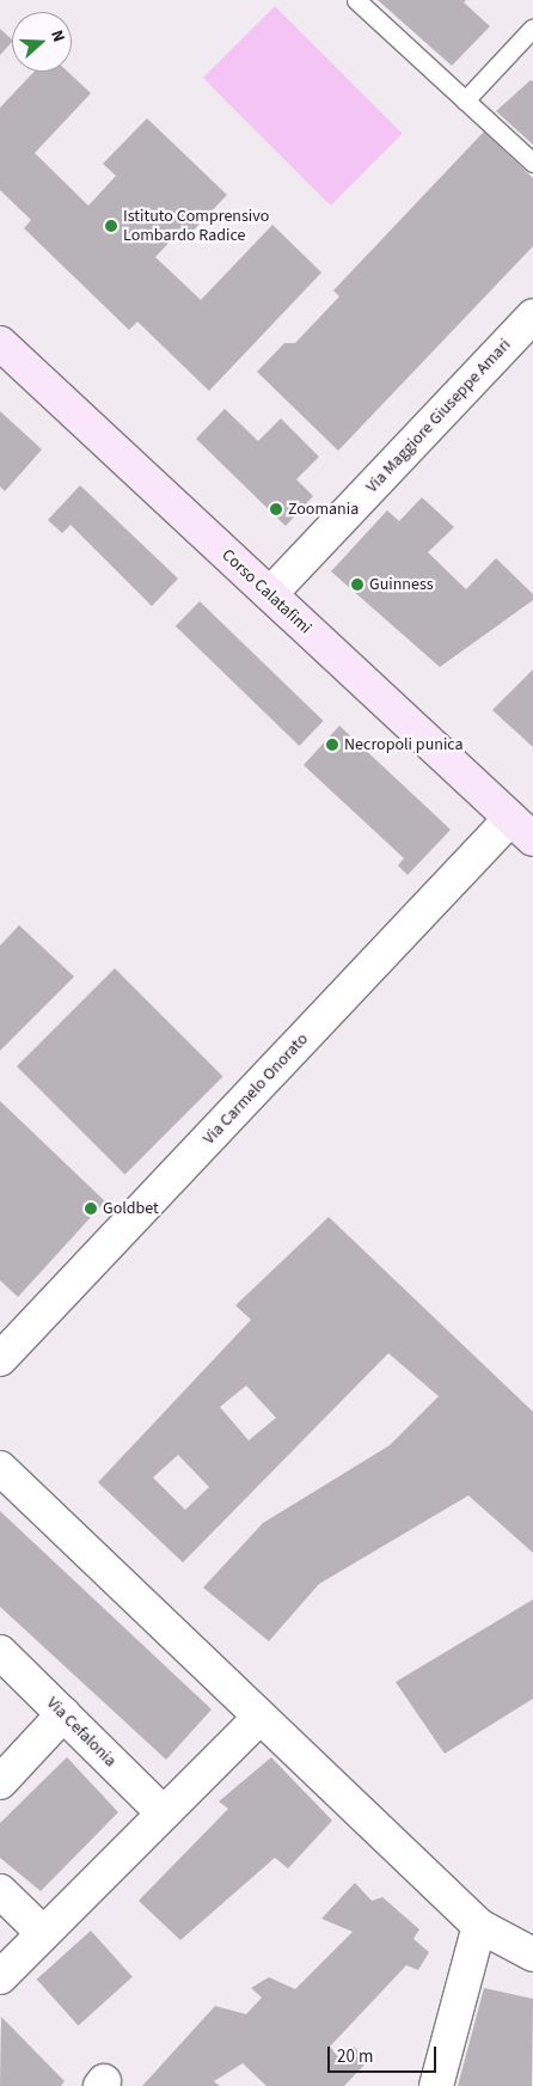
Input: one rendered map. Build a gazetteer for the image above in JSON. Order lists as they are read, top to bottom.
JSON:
{
  "streets": {
    "main road": ["Corso Calatafimi"],
    "street": ["Via Maggiore Giuseppe Amari", "Via Carmelo Onorato", "Via Cefalonia"]
  },
  "crossings": [
    ["Via Maggiore Giuseppe Amari", "Corso Calatafimi"],
    ["Corso Calatafimi", "Via Carmelo Onorato"]
  ],
  "places": [
    "Istituto Comprensivo Lombardo Radice",
    "Zoomania",
    "Guinness",
    "Necropoli punica",
    "Goldbet"
  ],
  "scale_bar": "20 m",
  "north": "right"
}
